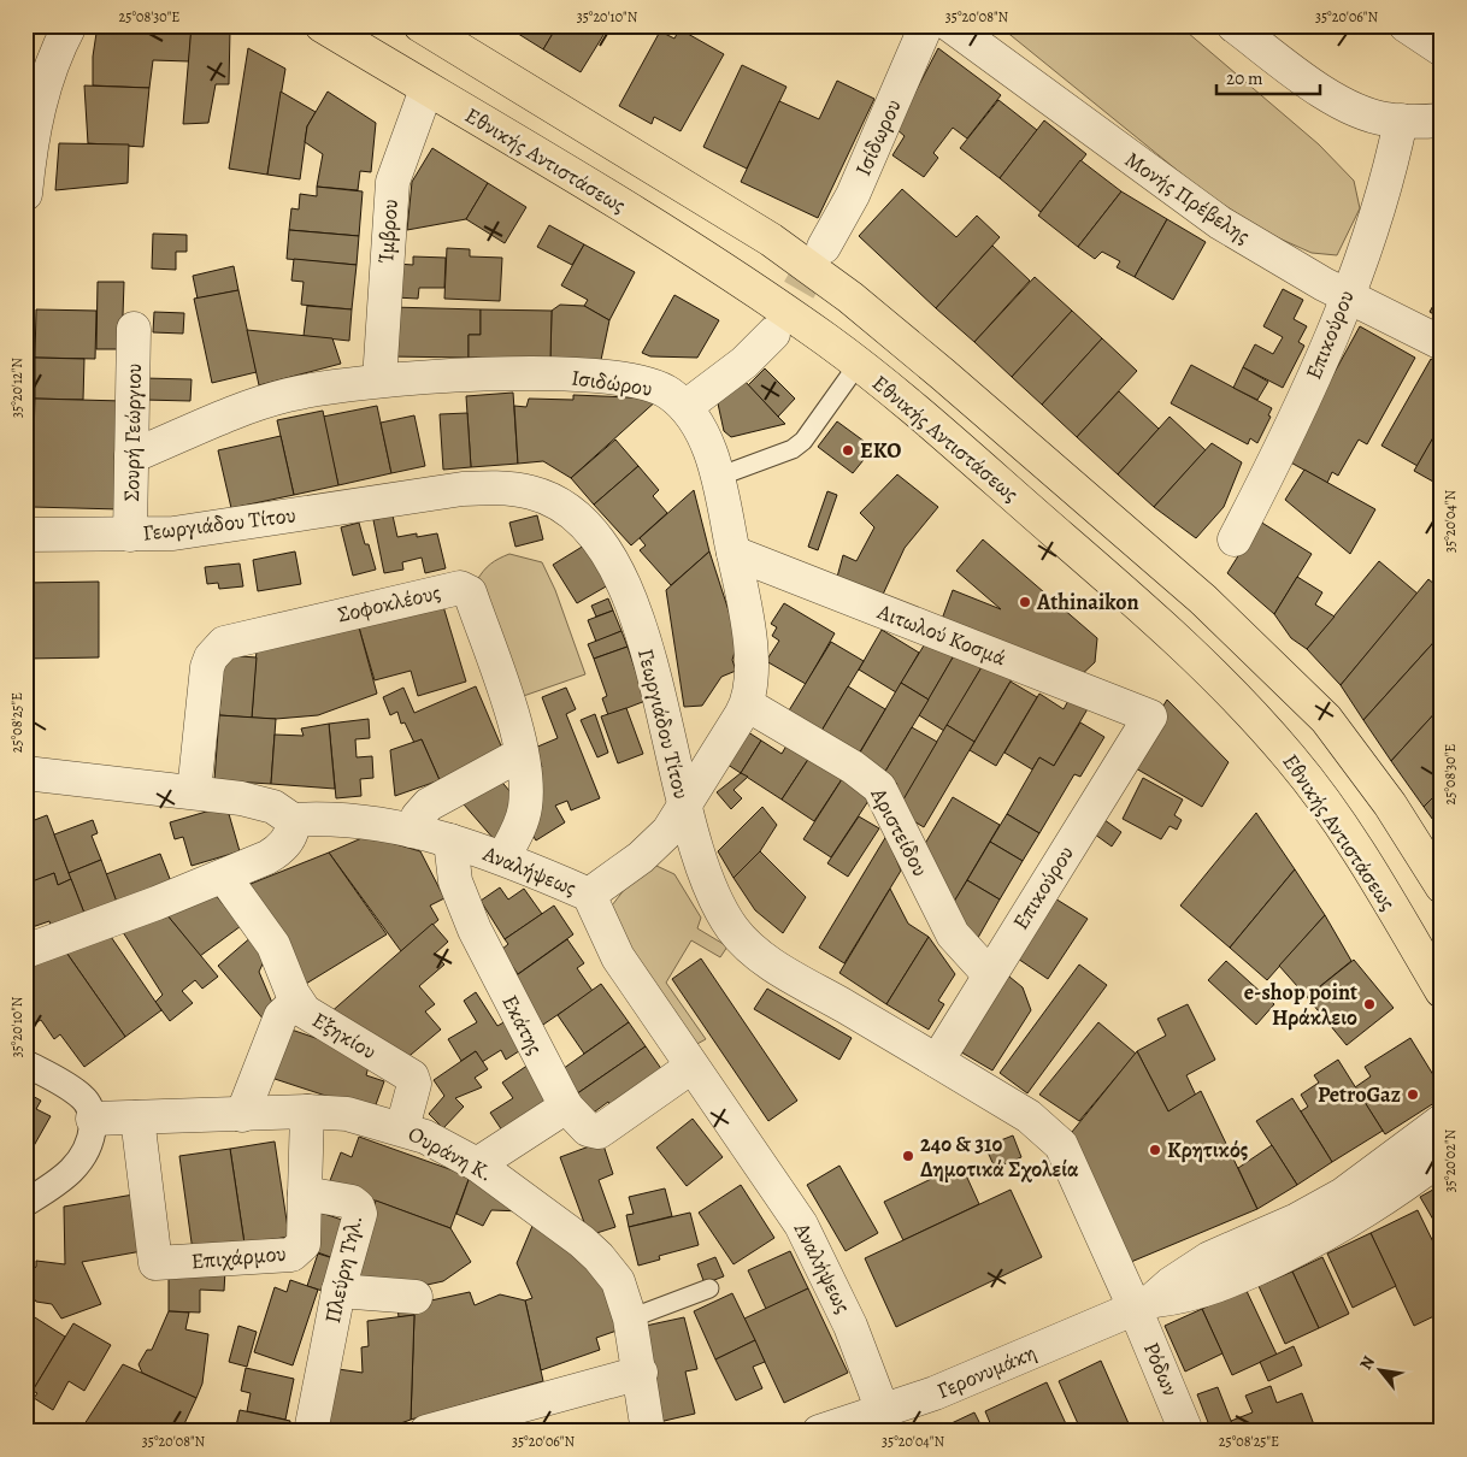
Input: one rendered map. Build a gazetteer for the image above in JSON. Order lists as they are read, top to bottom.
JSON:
{
  "streets": {
    "main road": ["Εθνικής Αντιστάσεως"],
    "street": [
      "Ισίδωρου",
      "Μονής Πρέβελης",
      "Ίμβρου",
      "Επικούρου",
      "Ισιδώρου",
      "Σουρή Γεώργιου",
      "Γεωργιάδου Τίτου",
      "Σοφοκλέους",
      "Αιτωλού Κοσμά",
      "Αριστείδου",
      "Αναλήψεως",
      "Εκάτης",
      "Εξηκίου",
      "Ουράνη Κ.",
      "Επιχάρμου",
      "Πλεύρη Τηλ.",
      "Ρόδων",
      "Γερονυμάκη"
    ]
  },
  "crossings": [
    ["Εθνικής Αντιστάσεως", "Ίμβρου"],
    ["Μονής Πρέβελης", "Επικούρου"],
    ["Ίμβρου", "Ισιδώρου"],
    ["Επικούρου", "Γεωργιάδου Τίτου"],
    ["Επικούρου", "Αιτωλού Κοσμά"],
    ["Επικούρου", "Αριστείδου"],
    ["Ισιδώρου", "Σουρή Γεώργιου"],
    ["Ισιδώρου", "Γεωργιάδου Τίτου"],
    ["Ισιδώρου", "Αιτωλού Κοσμά"],
    ["Ισιδώρου", "Αριστείδου"],
    ["Ισιδώρου", "Αναλήψεως"],
    ["Σουρή Γεώργιου", "Γεωργιάδου Τίτου"],
    ["Γεωργιάδου Τίτου", "Ρόδων"],
    ["Γεωργιάδου Τίτου", "Γερονυμάκη"],
    ["Σοφοκλέους", "Αναλήψεως"],
    ["Αναλήψεως", "Εκάτης"],
    ["Αναλήψεως", "Γερονυμάκη"],
    ["Εξηκίου", "Ουράνη Κ."],
    ["Ουράνη Κ.", "Επιχάρμου"],
    ["Επιχάρμου", "Πλεύρη Τηλ."],
    ["Ρόδων", "Γερονυμάκη"]
  ],
  "places": [
    "EKO",
    "Athinaikon",
    "e-shop point Ηράκλειο",
    "PetroGaz",
    "Κρητικός",
    "24ο & 31ο Δημοτικά Σχολεία"
  ],
  "scale_bar": "20 m",
  "north": "top left",
  "coordinates": [
    "25°08'30\"E",
    "35°20'10\"N",
    "35°20'08\"N",
    "35°20'06\"N",
    "35°20'12\"N",
    "35°20'04\"N",
    "25°08'25\"E",
    "35°20'02\"N"
  ]
}
